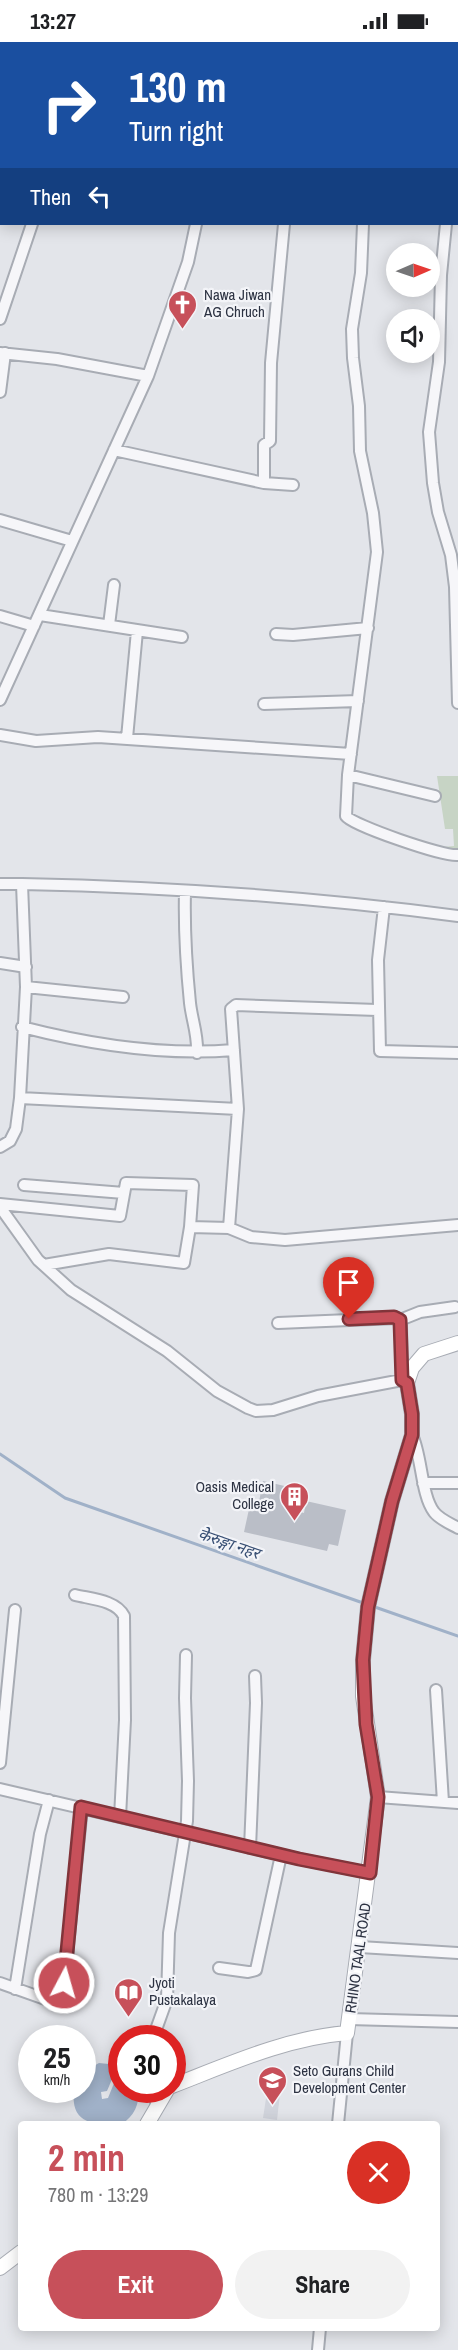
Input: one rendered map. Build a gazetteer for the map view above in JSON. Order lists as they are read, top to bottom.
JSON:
{
  "streets": {
    "street": ["RHINO TAAL ROAD"]
  },
  "water": ["केेरुङ्गा नहर"],
  "places": {
    "church": ["Nawa Jiwan AG Chruch"],
    "building": ["Oasis Medical College"],
    "library": ["Jyoti Pustakalaya"],
    "school or university": ["Seto Gurans Child Development Center"]
  },
  "north": "right",
  "page": {
    "status": "13:27",
    "turn": ["130 m", "Turn right"],
    "then": "Then",
    "speed": "25 km/h",
    "limit": "30",
    "heading": ["2 min", "780 m · 13:29"],
    "buttons": ["Exit", "Share"]
  }
}
